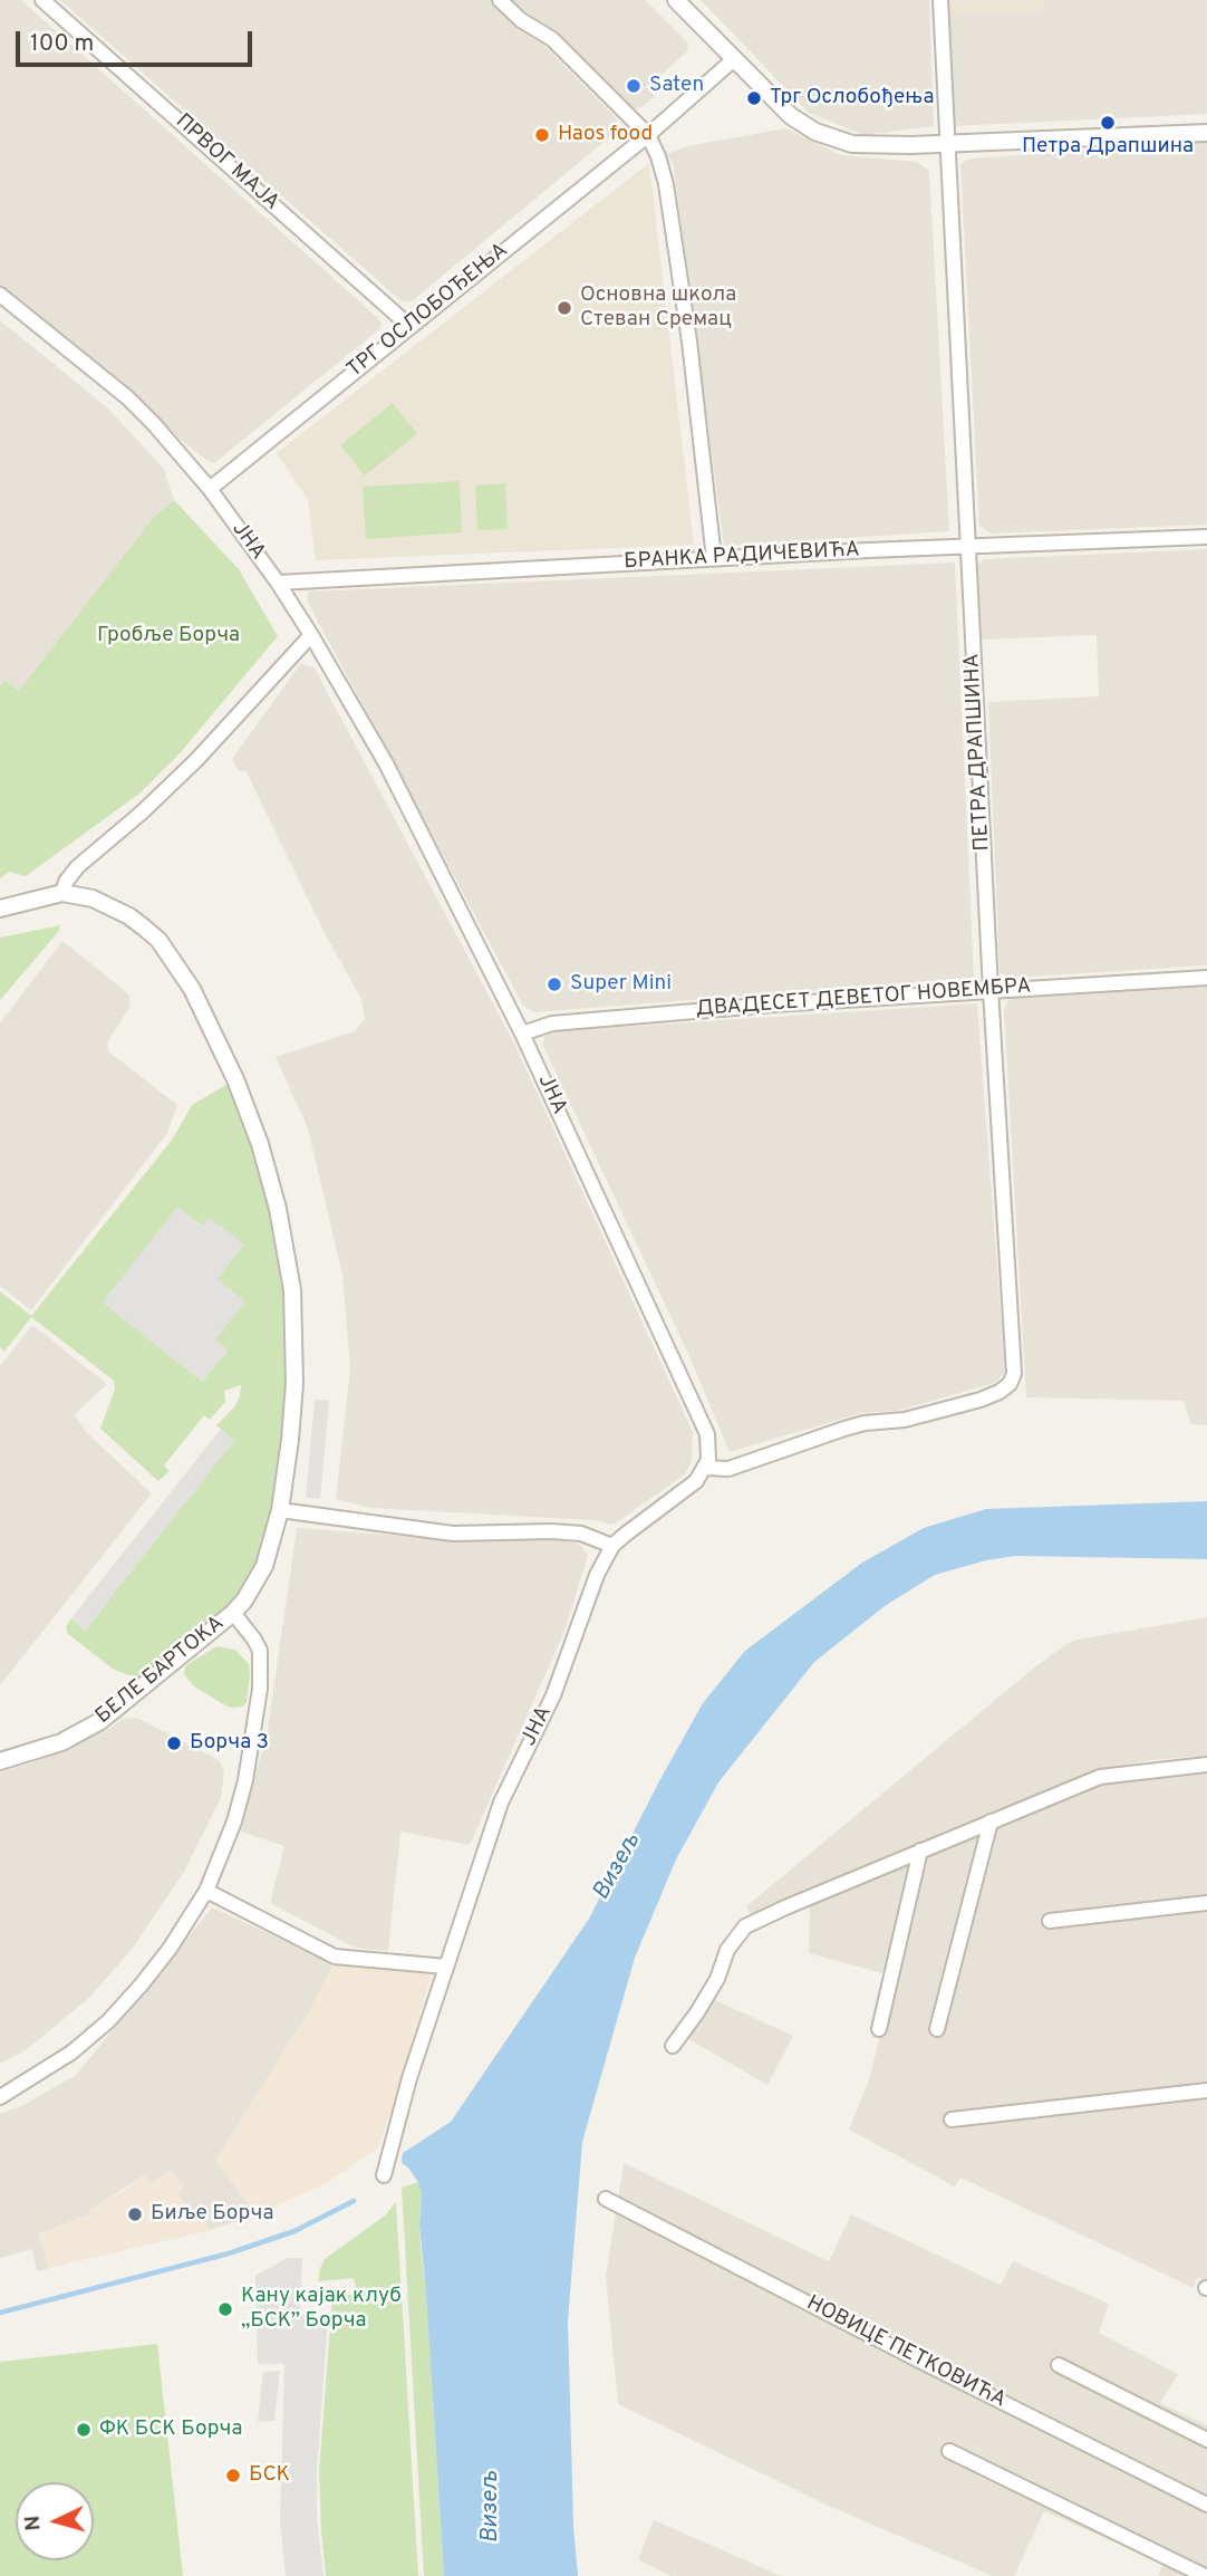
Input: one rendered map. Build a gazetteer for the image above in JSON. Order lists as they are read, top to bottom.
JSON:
{
  "streets": {
    "street": [
      "ПРВОГ МАЈА",
      "ТРГ ОСЛОБОЂЕЊА",
      "ЈНА",
      "БРАНКА РАДИЧЕВИЋА",
      "ПЕТРА ДРАПШИНА",
      "ДВАДЕСЕТ ДЕВЕТОГ НОВЕМБРА",
      "БЕЛЕ БАРТОКА",
      "НОВИЦЕ ПЕТКОВИЋА"
    ]
  },
  "crossings": [
    ["ПРВОГ МАЈА", "ТРГ ОСЛОБОЂЕЊА"],
    ["ТРГ ОСЛОБОЂЕЊА", "ЈНА"],
    ["ЈНА", "БРАНКА РАДИЧЕВИЋА"],
    ["ЈНА", "ПЕТРА ДРАПШИНА"],
    ["ЈНА", "ДВАДЕСЕТ ДЕВЕТОГ НОВЕМБРА"],
    ["БРАНКА РАДИЧЕВИЋА", "ПЕТРА ДРАПШИНА"],
    ["ПЕТРА ДРАПШИНА", "ДВАДЕСЕТ ДЕВЕТОГ НОВЕМБРА"]
  ],
  "water": ["Визељ"],
  "parks": ["Гробље Борча"],
  "places": [
    "Saten",
    "Трг Ослобођења",
    "Петра Драпшина",
    "Haos food",
    "Основна школа Стеван Сремац",
    "Super Mini",
    "Борча 3",
    "Биље Борча",
    "Кану кајак клуб „БСК” Борча",
    "ФК БСК Борча",
    "БСК"
  ],
  "scale_bar": "100 m",
  "north": "left"
}
